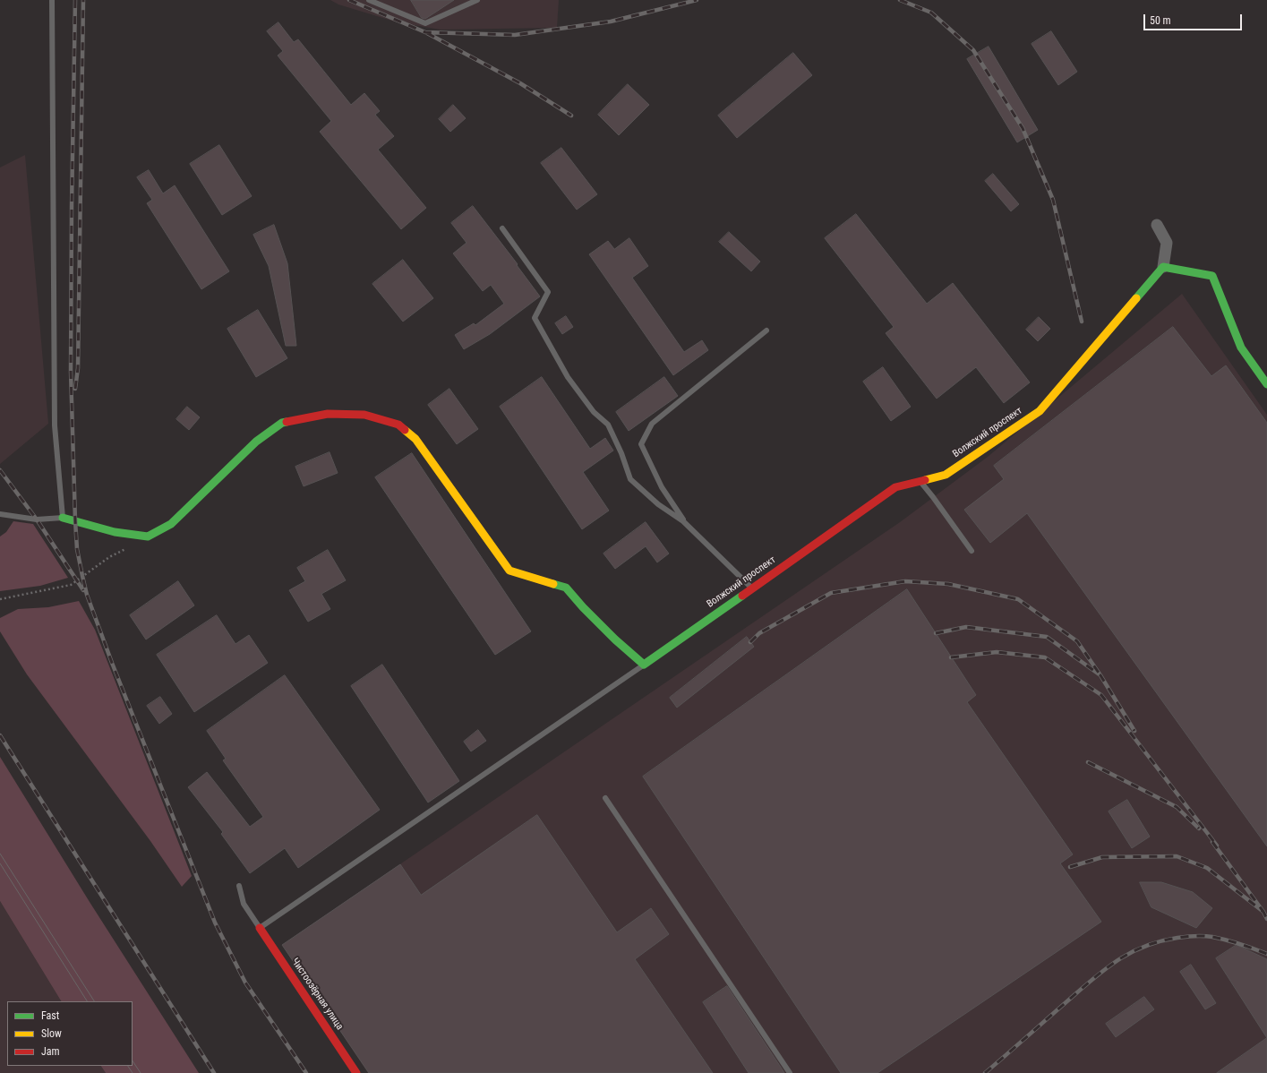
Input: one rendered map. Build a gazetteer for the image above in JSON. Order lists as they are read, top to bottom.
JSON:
{
  "streets": {
    "street": ["Волжский проспект", "Чистоозёрная улица"]
  },
  "legend": ["Fast", "Slow", "Jam"],
  "scale_bar": "50 m"
}
